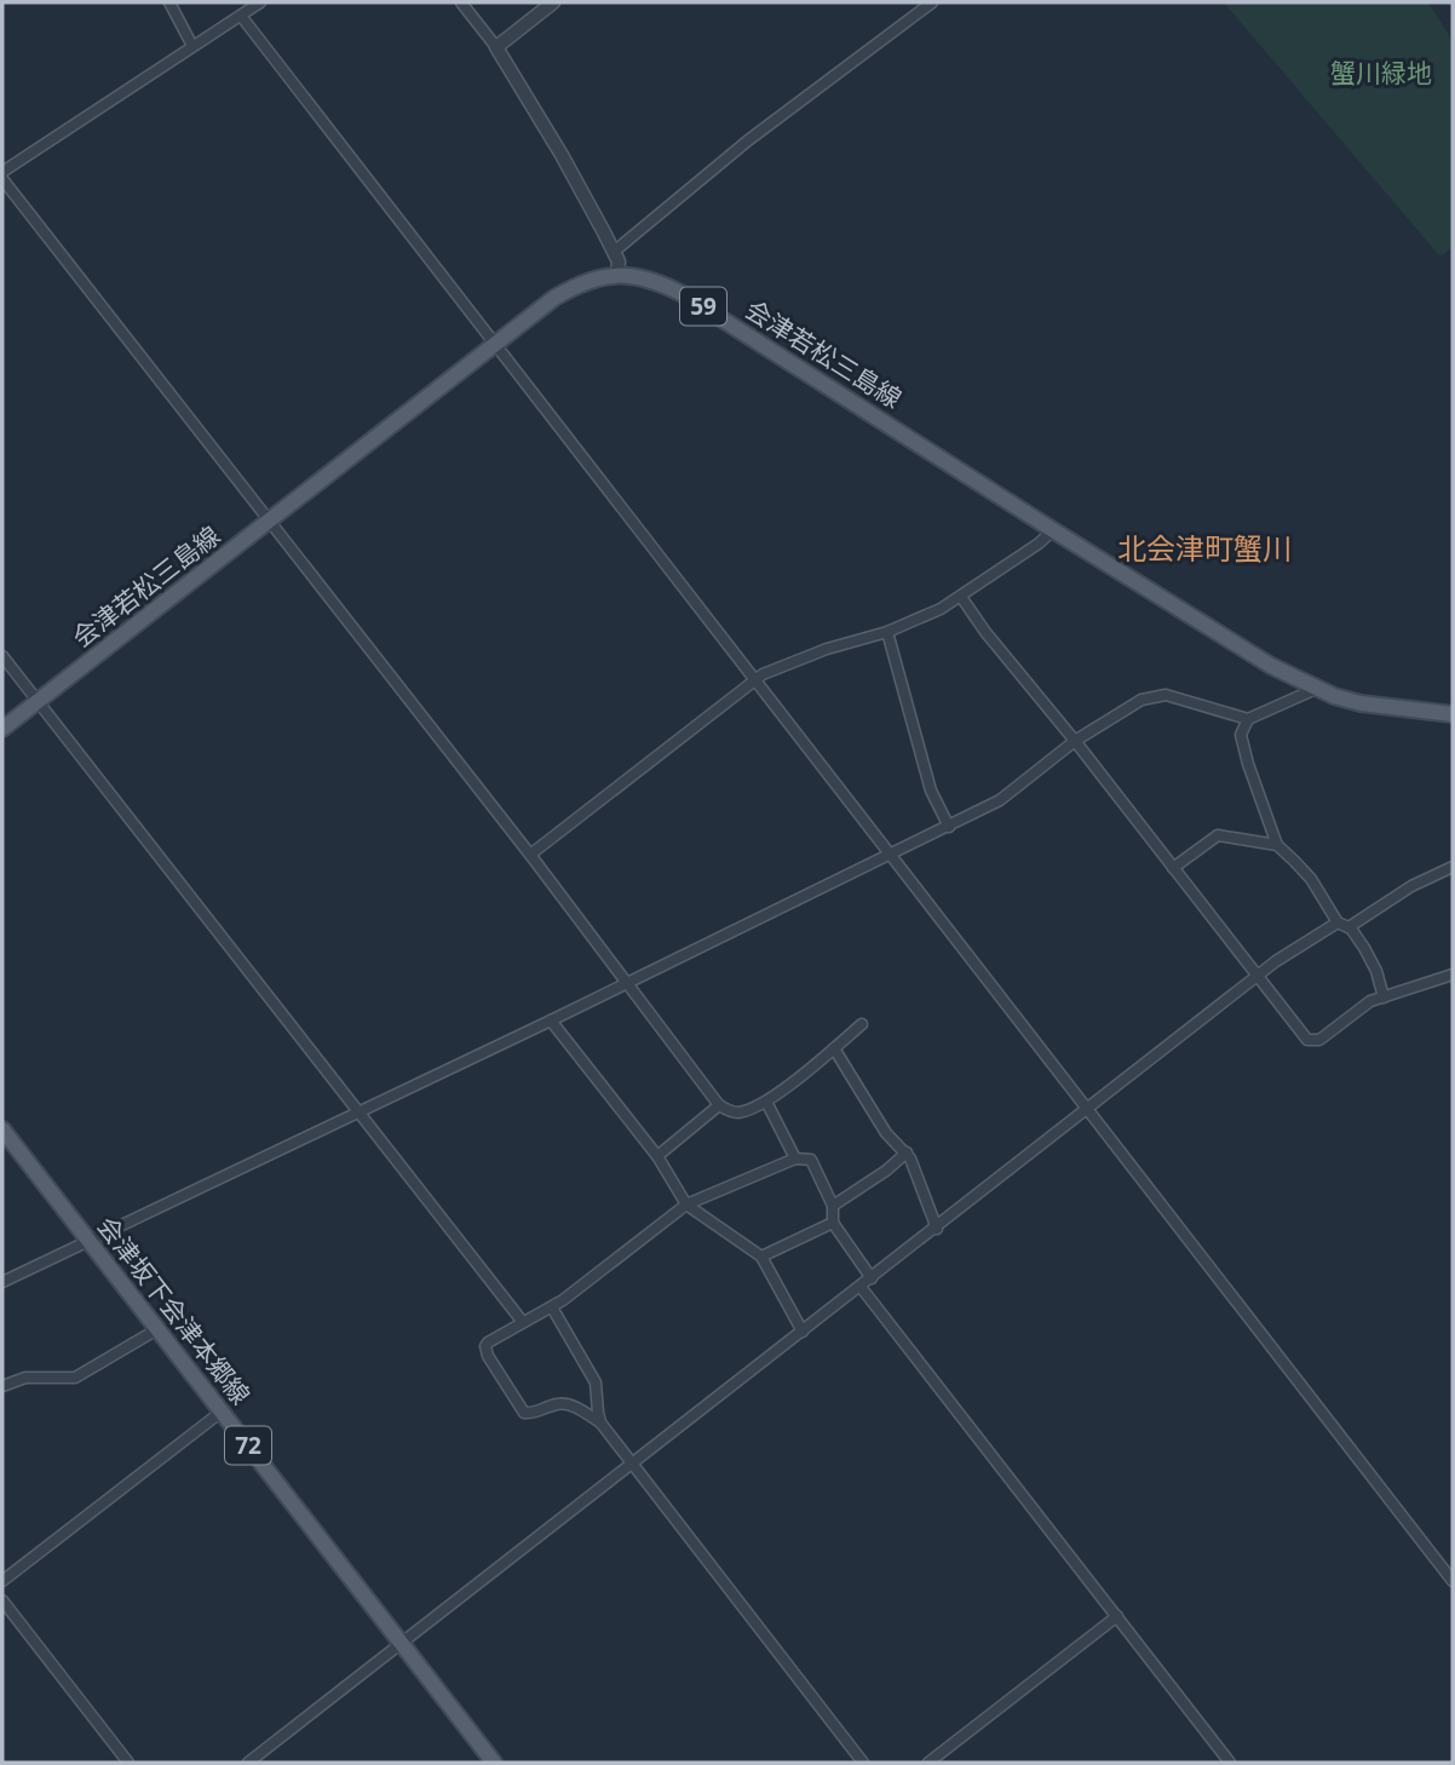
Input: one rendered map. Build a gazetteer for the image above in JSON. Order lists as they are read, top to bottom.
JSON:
{
  "streets": {
    "main road": [
      "59",
      "会津若松三島線",
      "会津坂下会津本郷線",
      "72"
    ]
  },
  "districts": ["北会津町蟹川"],
  "parks": ["蟹川緑地"]
}
